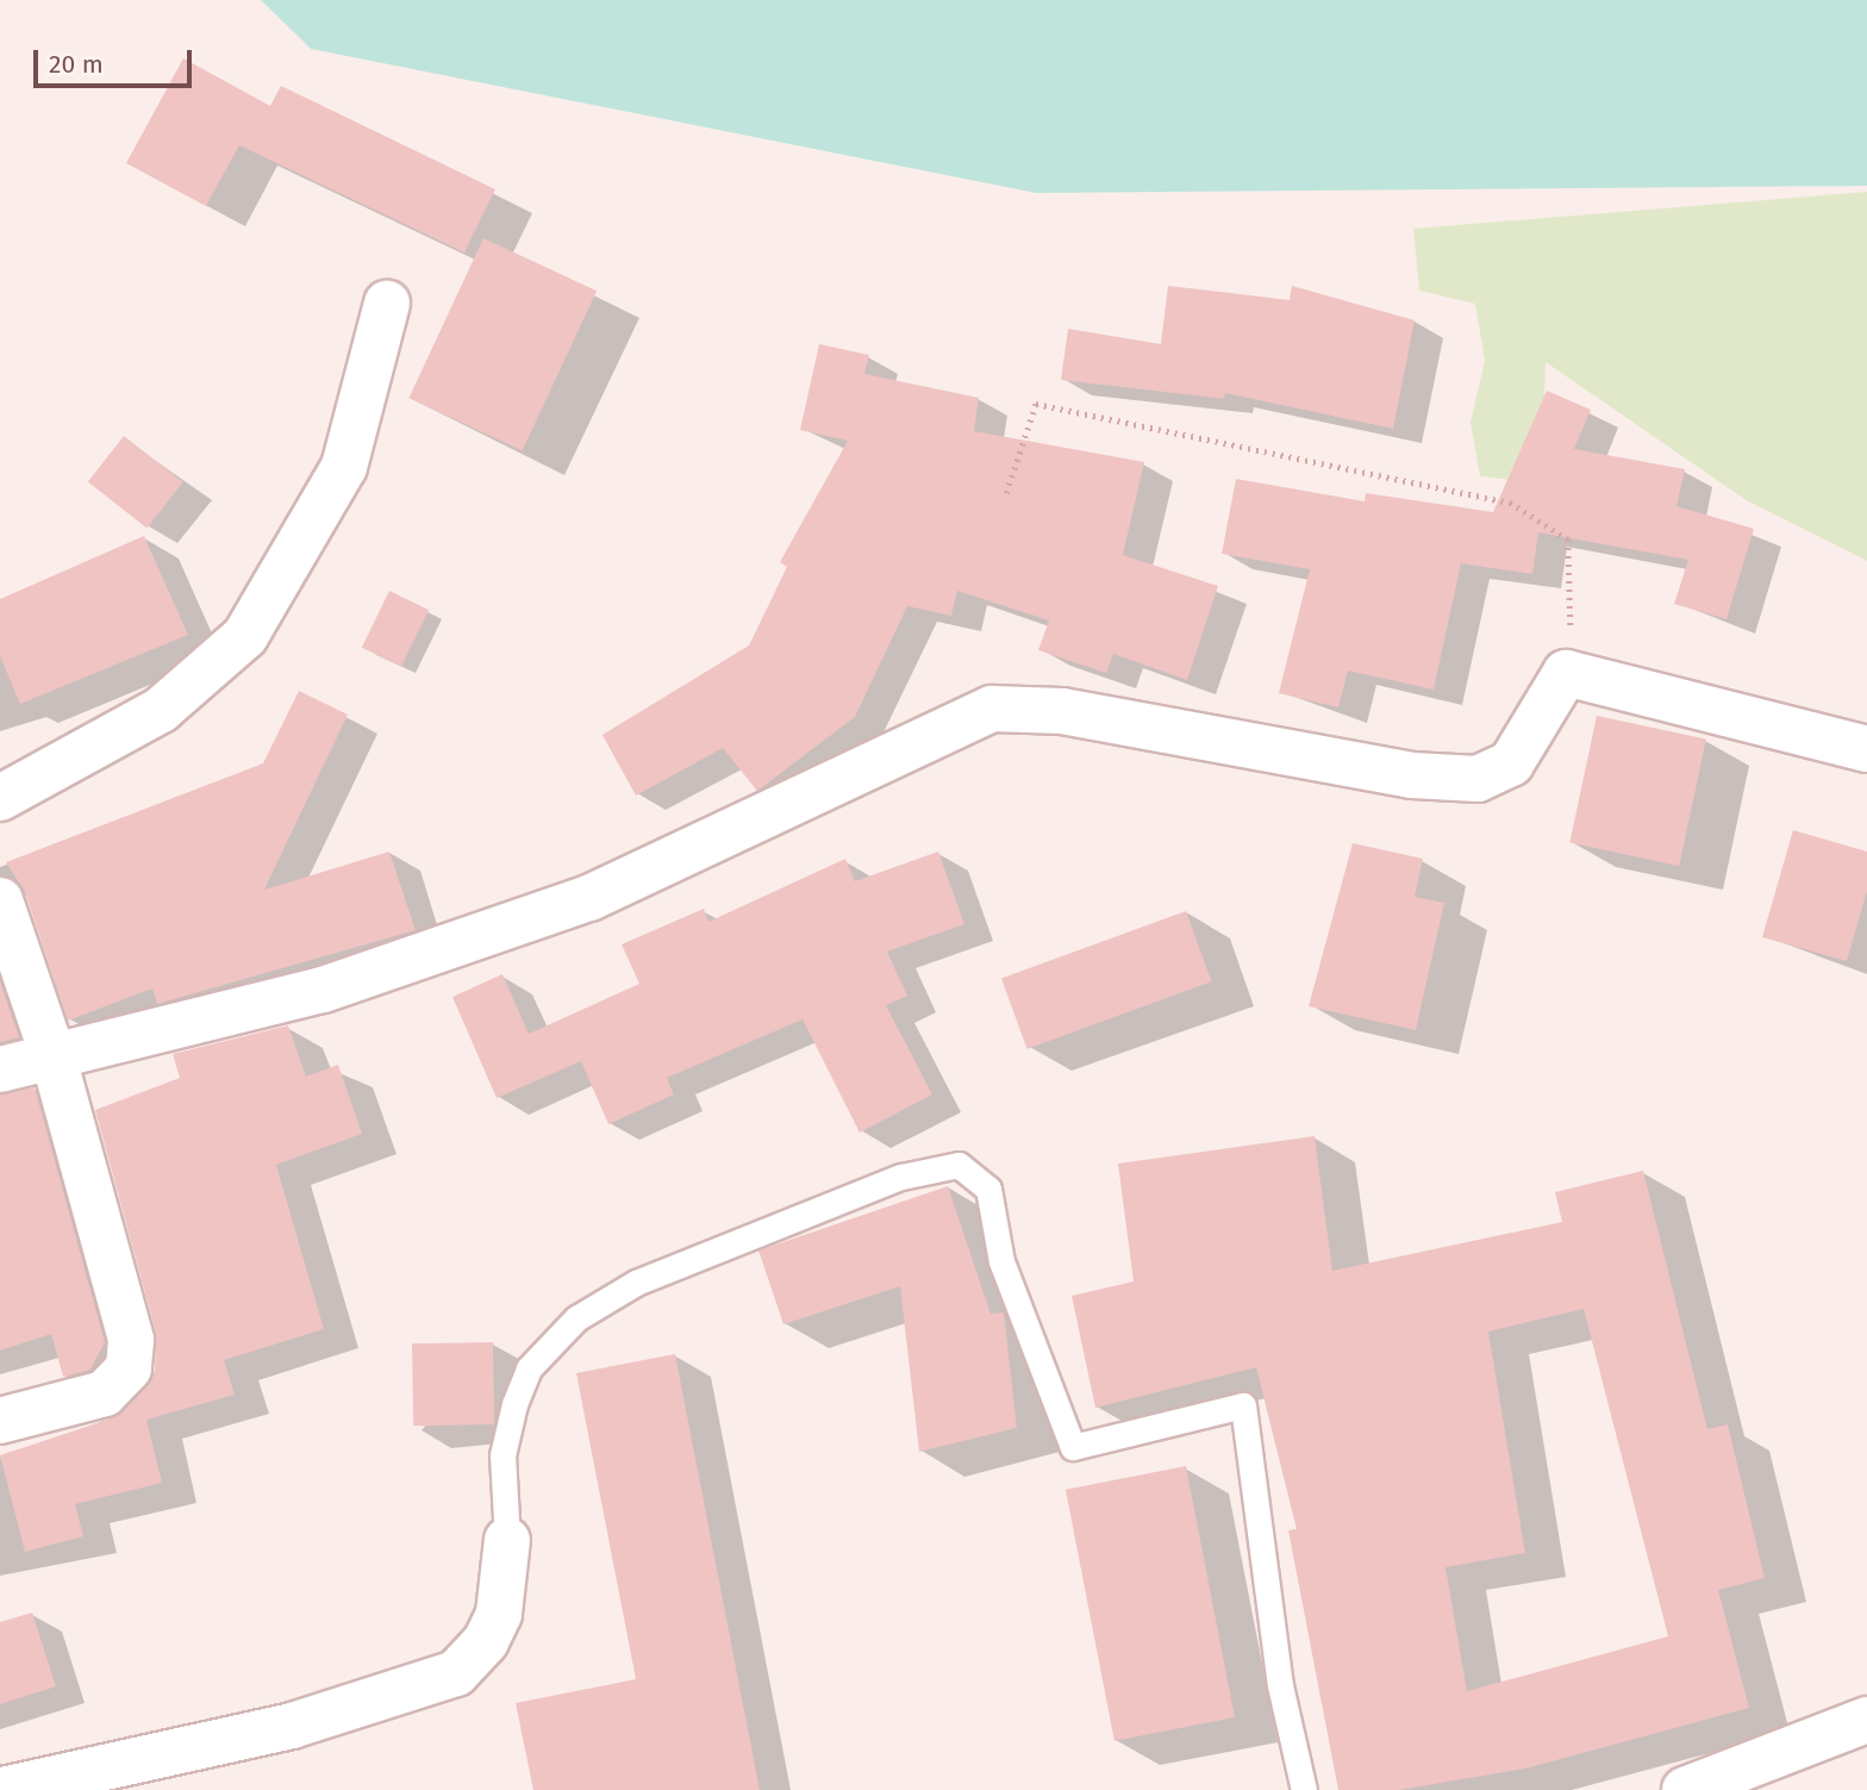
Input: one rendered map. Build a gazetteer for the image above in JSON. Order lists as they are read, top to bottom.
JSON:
{
  "scale_bar": "20 m"
}
